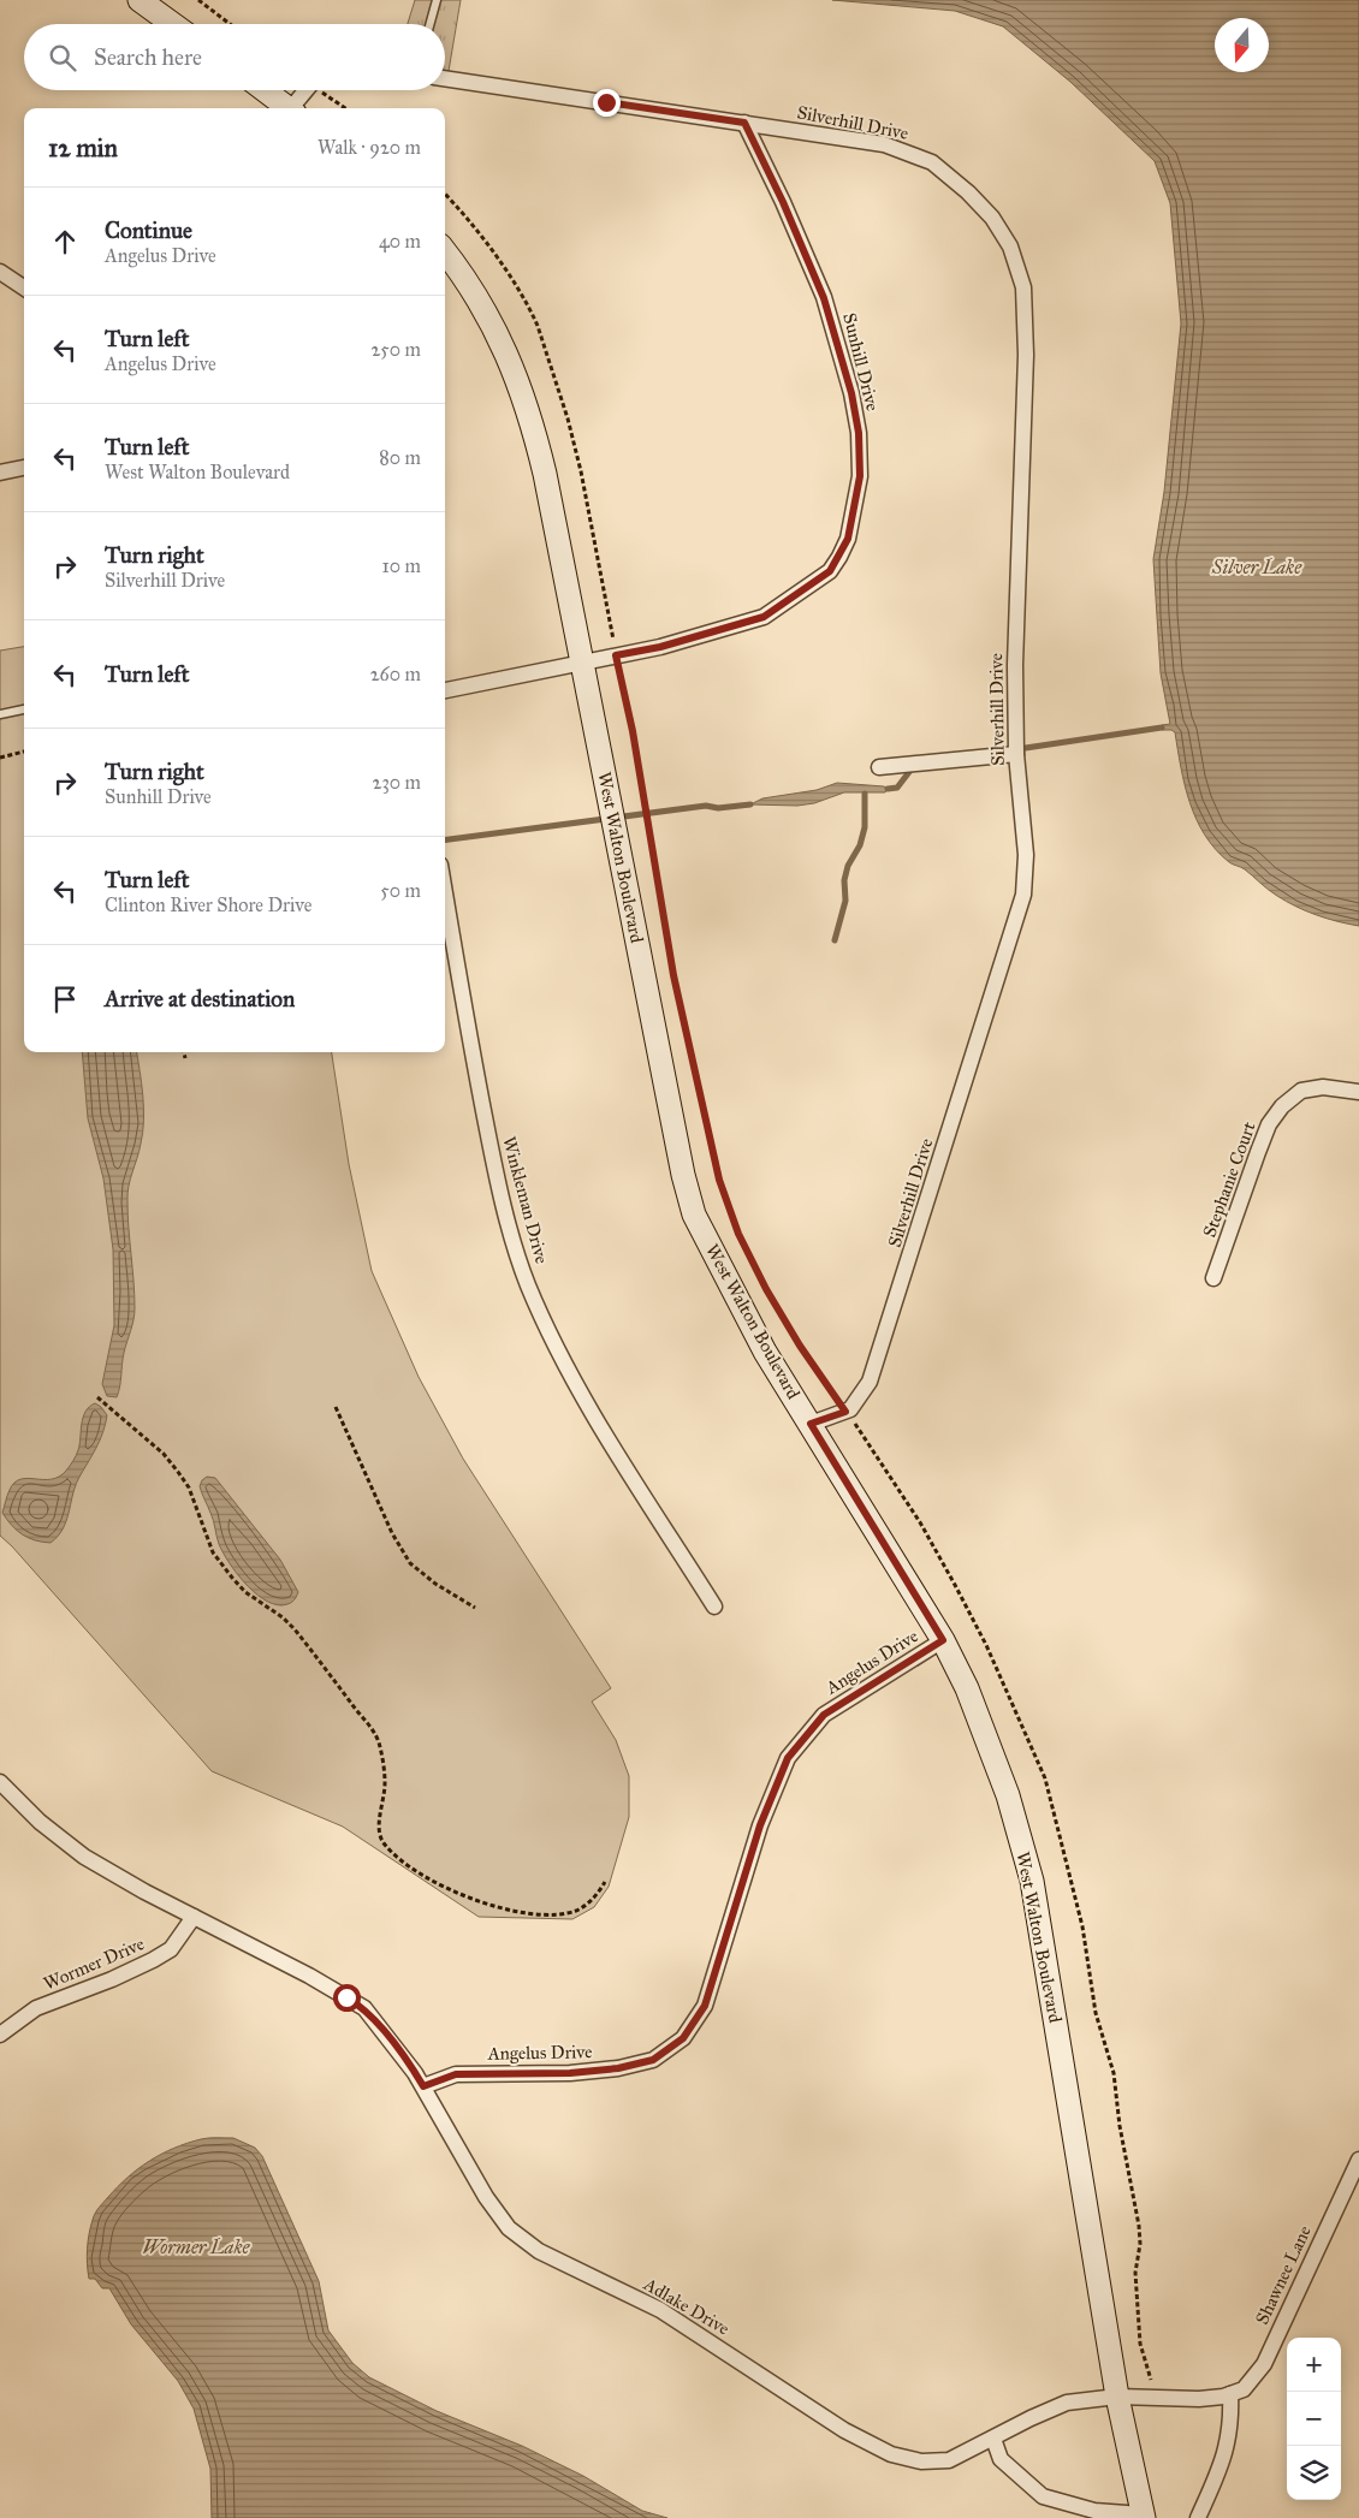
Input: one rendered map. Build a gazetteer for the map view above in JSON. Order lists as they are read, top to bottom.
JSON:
{
  "streets": {
    "main road": ["West Walton Boulevard"],
    "street": [
      "Silverhill Drive",
      "Sunhill Drive",
      "Stephanie Court",
      "Winkleman Drive",
      "Angelus Drive",
      "Wormer Drive",
      "Shawnee Lane",
      "Adlake Drive"
    ]
  },
  "crossings": [
    ["Silverhill Drive", "Sunhill Drive"],
    ["Sunhill Drive", "West Walton Boulevard"],
    ["West Walton Boulevard", "Angelus Drive"],
    ["West Walton Boulevard", "Shawnee Lane"],
    ["West Walton Boulevard", "Adlake Drive"],
    ["Angelus Drive", "Adlake Drive"],
    ["Shawnee Lane", "Adlake Drive"]
  ],
  "water": ["Silver Lake", "Wormer Lake"],
  "north": "bottom",
  "page": {
    "search": "Search here",
    "heading": ["12 min", "Walk · 920 m"],
    "list": [
      ["Continue", "Angelus Drive", "40 m"],
      ["Turn left", "Angelus Drive", "250 m"],
      ["Turn left", "West Walton Boulevard", "80 m"],
      ["Turn right", "Silverhill Drive", "10 m"],
      ["Turn left", "260 m"],
      ["Turn right", "Sunhill Drive", "230 m"],
      ["Turn left", "Clinton River Shore Drive", "50 m"],
      "Arrive at destination"
    ],
    "map_buttons": ["+", "−"]
  }
}
